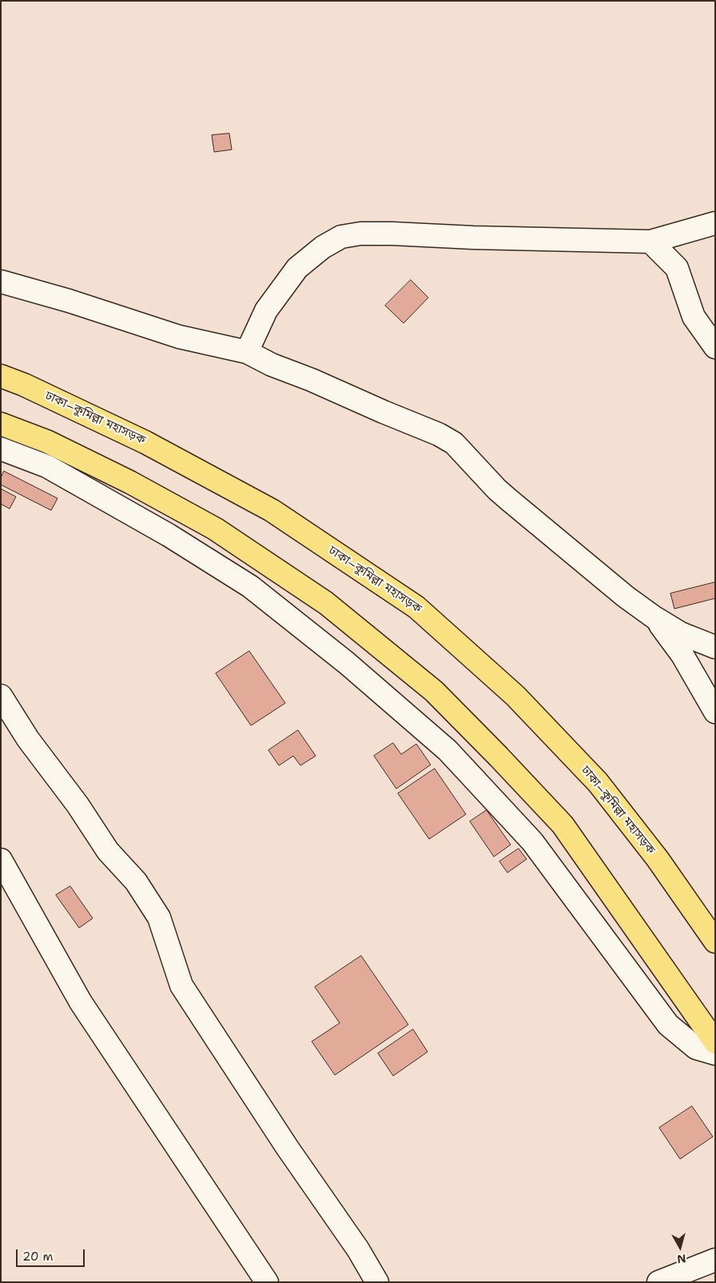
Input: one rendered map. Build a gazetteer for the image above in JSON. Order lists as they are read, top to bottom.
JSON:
{
  "streets": {
    "highway": ["ঢাকা–কুমিল্লা মহাসড়ক"]
  },
  "scale_bar": "20 m",
  "north": "bottom"
}
